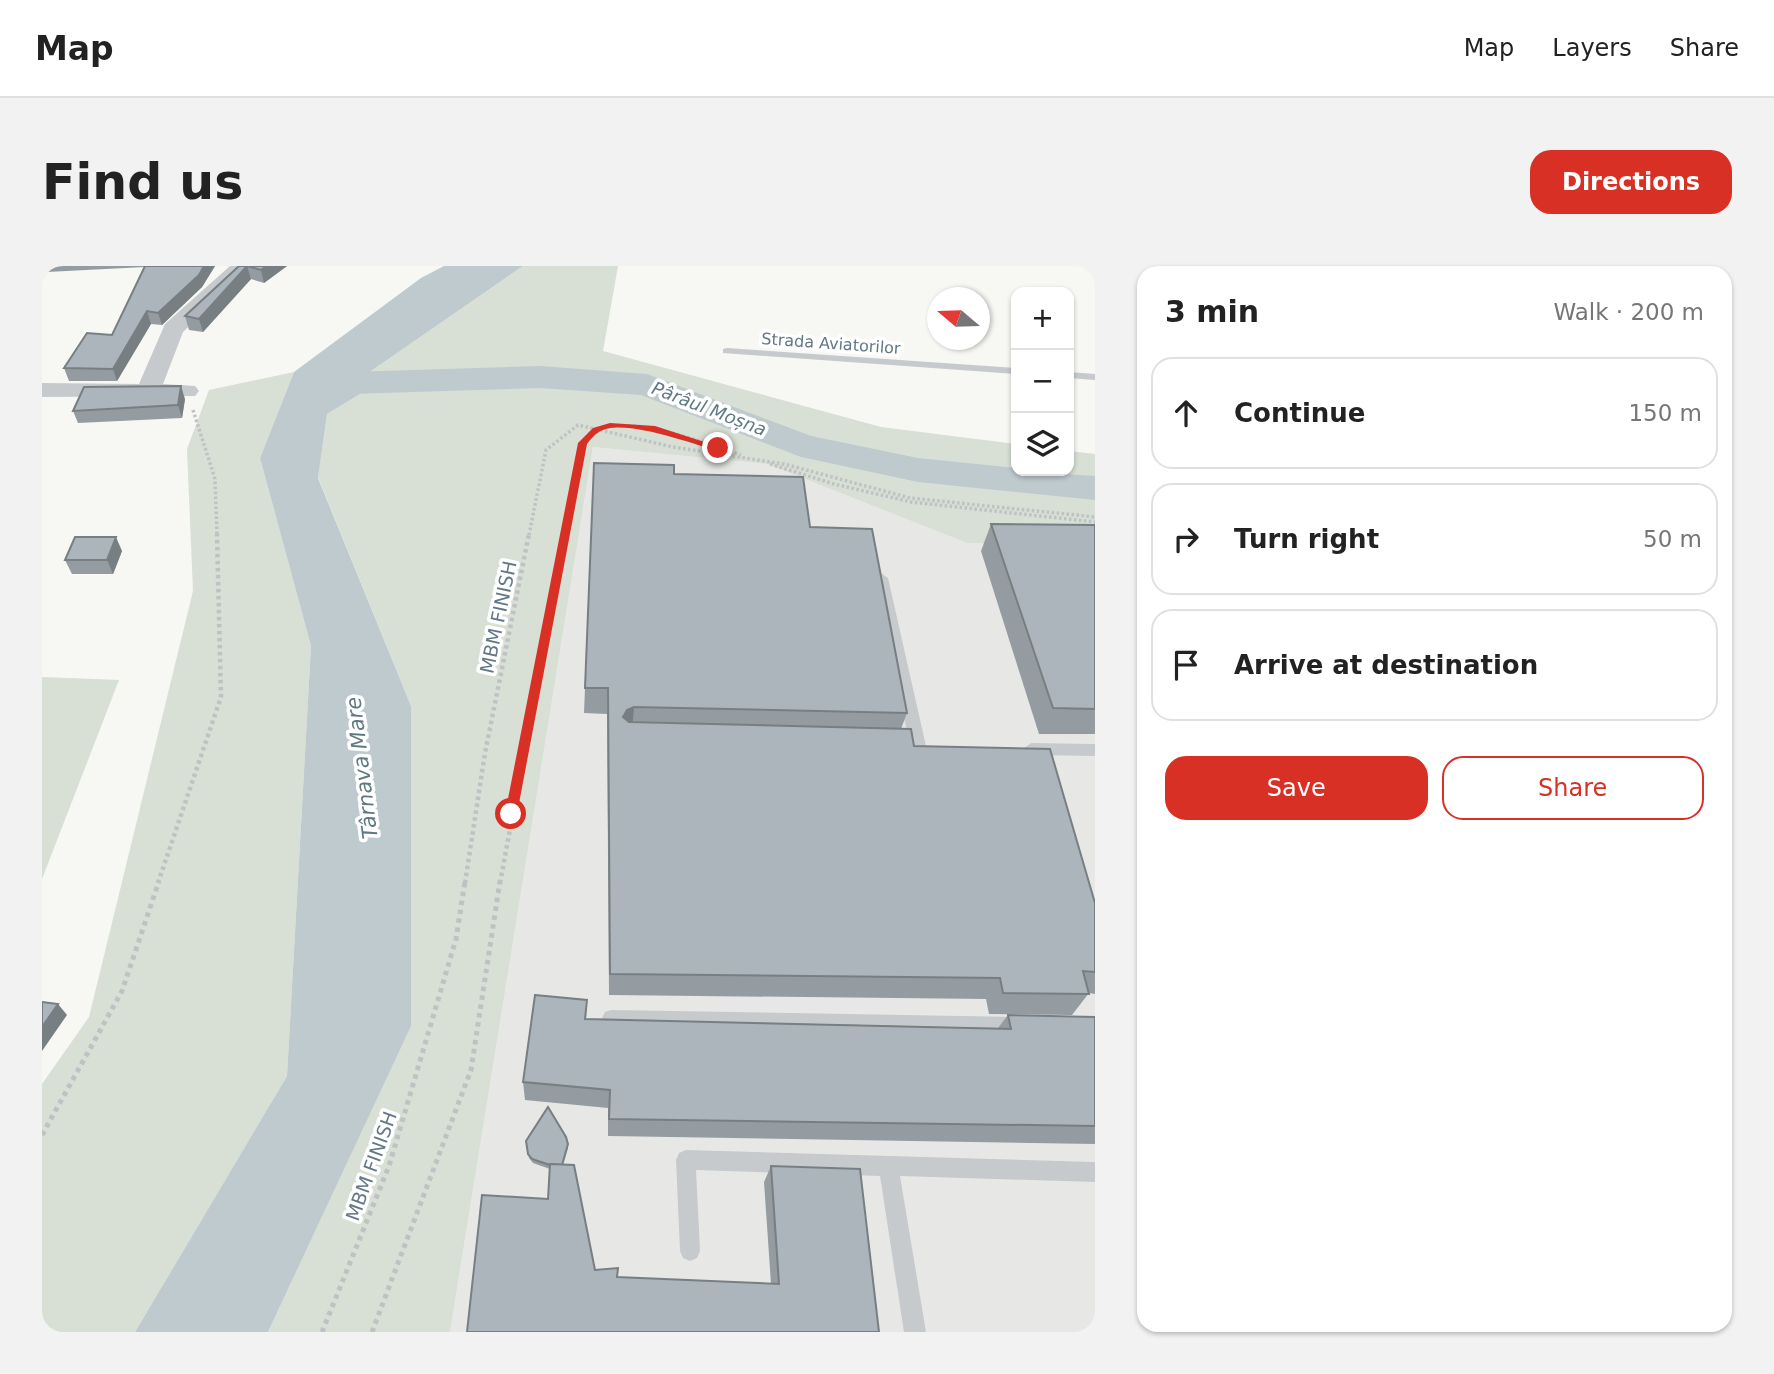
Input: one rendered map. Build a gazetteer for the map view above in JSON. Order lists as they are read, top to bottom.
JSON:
{
  "streets": {
    "lane": ["Strada Aviatorilor"],
    "path": ["MBM FINISH"]
  },
  "water": ["Pârâul Moșna", "Târnava Mare"],
  "north": "left",
  "page": {
    "header": "Map",
    "nav": ["Map", "Layers", "Share"],
    "buttons": [
      "Directions",
      ["Save", "Share"]
    ],
    "title": "Find us",
    "heading": ["3 min", "Walk · 200 m"],
    "map_buttons": ["+", "−"],
    "list": [
      ["Continue", "150 m"],
      ["Turn right", "50 m"],
      "Arrive at destination"
    ]
  }
}
